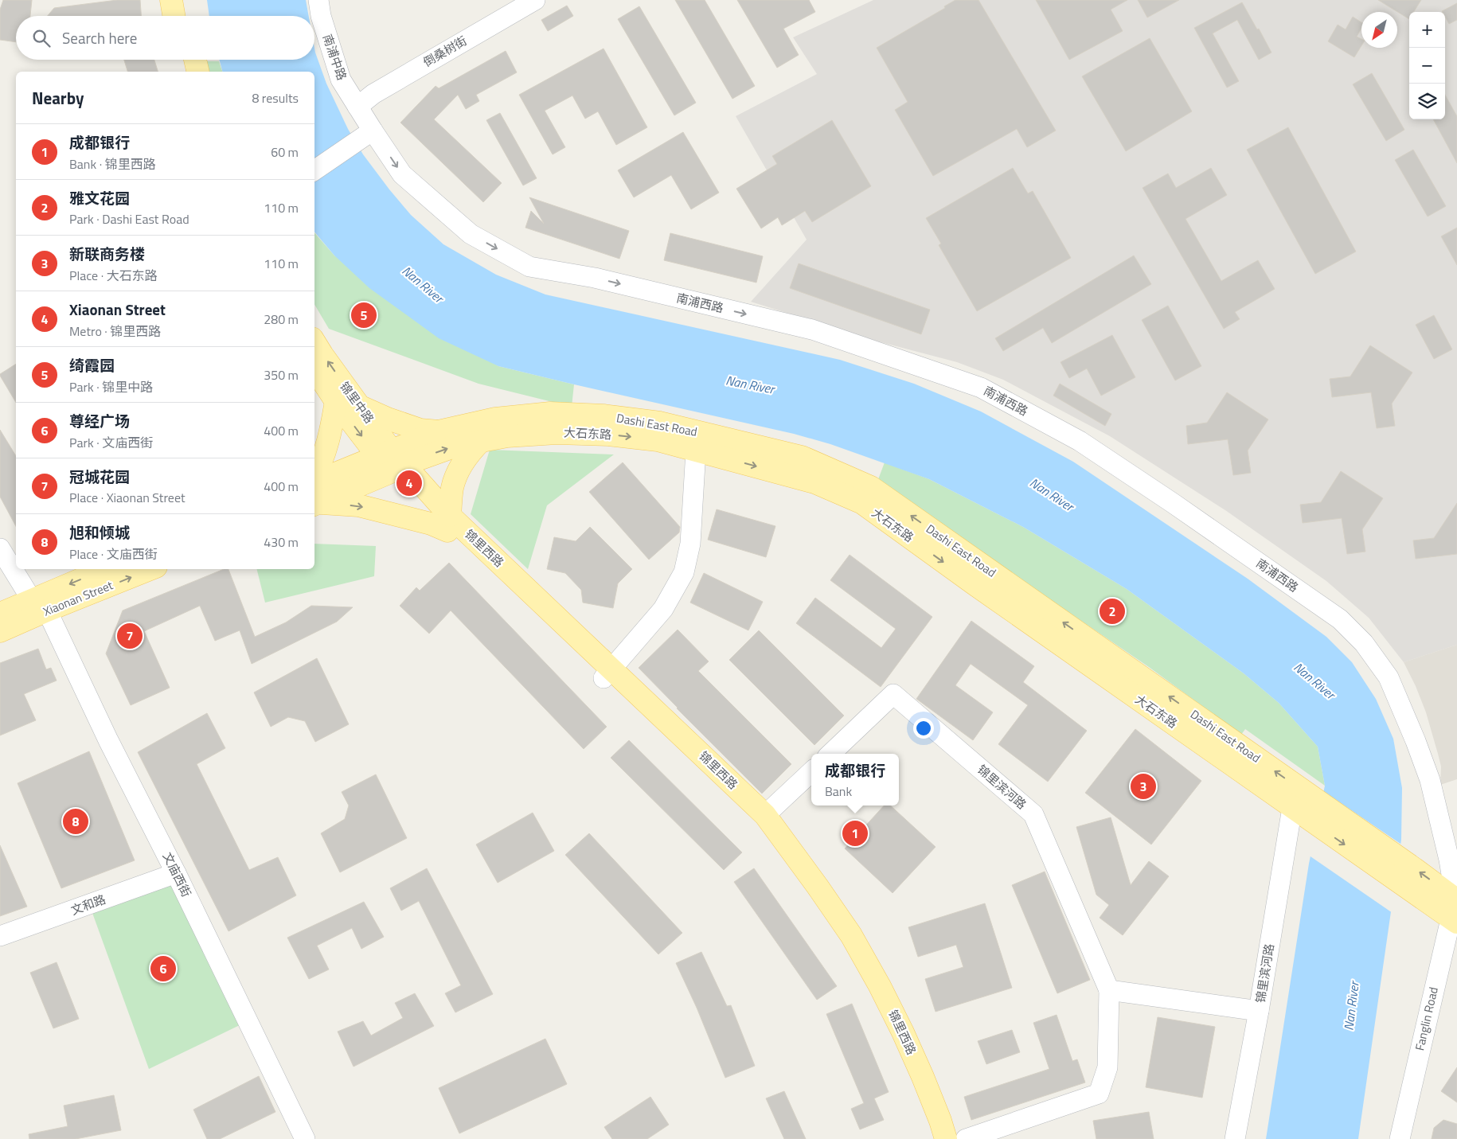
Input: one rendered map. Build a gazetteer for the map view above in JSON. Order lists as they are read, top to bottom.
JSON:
{
  "streets": {
    "main road": [
      "锦里中路",
      "Dashi East Road",
      "大石东路",
      "锦里西路",
      "Xiaonan Street"
    ],
    "street": [
      "倒桑树街",
      "南浦中路",
      "南浦西路",
      "锦里滨河路",
      "文庙西街",
      "文和路",
      "Fanglin Road"
    ]
  },
  "crossings": [
    ["倒桑树街", "南浦中路"],
    ["南浦中路", "南浦西路"],
    ["南浦西路", "Dashi East Road"],
    ["南浦西路", "Fanglin Road"],
    ["锦里中路", "Dashi East Road"],
    ["锦里中路", "大石东路"],
    ["锦里中路", "锦里西路"],
    ["Dashi East Road", "大石东路"],
    ["Dashi East Road", "锦里西路"],
    ["Dashi East Road", "Fanglin Road"],
    ["大石东路", "锦里西路"],
    ["大石东路", "锦里滨河路"],
    ["Xiaonan Street", "文庙西街"],
    ["文庙西街", "文和路"]
  ],
  "one_way": ["南浦西路", "Dashi East Road", "大石东路"],
  "water": ["Nan River"],
  "north": "bottom left",
  "page": {
    "map_buttons": ["+", "−"],
    "search": "Search here",
    "heading": ["Nearby", "8 results"],
    "list": [
      {
        "mark": "1",
        "name": "成都银行",
        "note": "Bank · 锦里西路",
        "value": "60 m"
      },
      {
        "mark": "2",
        "name": "雅文花园",
        "note": "Park · Dashi East Road",
        "value": "110 m"
      },
      {
        "mark": "3",
        "name": "新联商务楼",
        "note": "Place · 大石东路",
        "value": "110 m"
      },
      {
        "mark": "4",
        "name": "Xiaonan Street",
        "note": "Metro · 锦里西路",
        "value": "280 m"
      },
      {
        "mark": "5",
        "name": "绮霞园",
        "note": "Park · 锦里中路",
        "value": "350 m"
      },
      {
        "mark": "6",
        "name": "尊经广场",
        "note": "Park · 文庙西街",
        "value": "400 m"
      },
      {
        "mark": "7",
        "name": "冠城花园",
        "note": "Place · Xiaonan Street",
        "value": "400 m"
      },
      {
        "mark": "8",
        "name": "旭和倾城",
        "note": "Place · 文庙西街",
        "value": "430 m"
      }
    ],
    "pins": [
      "5",
      "4",
      "2",
      "7",
      "3",
      "8",
      "1",
      "6"
    ],
    "popup": ["成都银行", "Bank"]
  }
}
